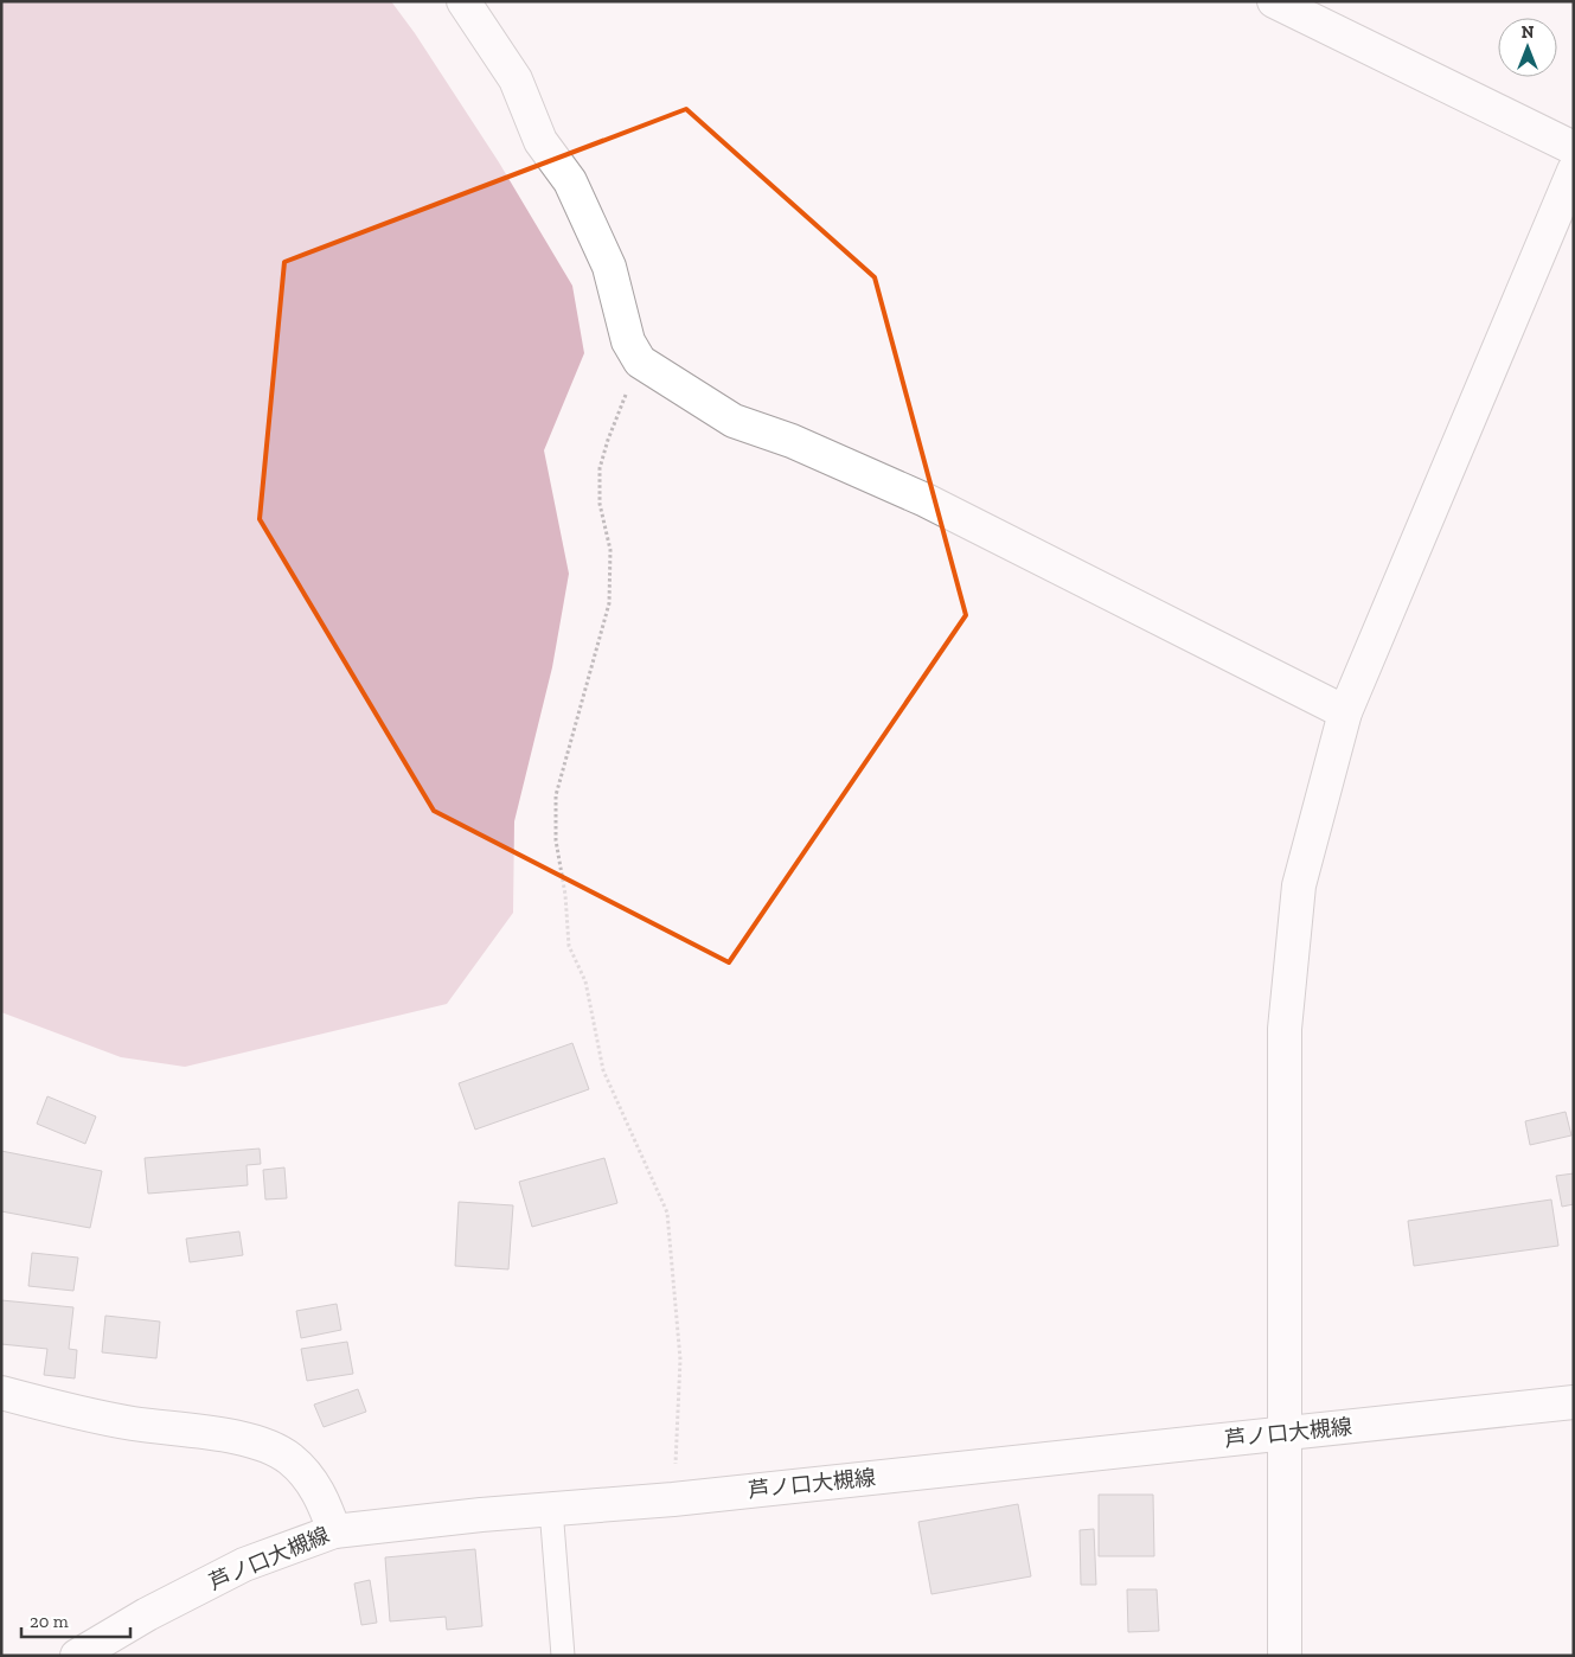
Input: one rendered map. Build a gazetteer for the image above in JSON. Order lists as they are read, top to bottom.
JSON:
{
  "streets": {
    "street": ["芦ノ口大槻線"]
  },
  "scale_bar": "20 m",
  "north": "top"
}
